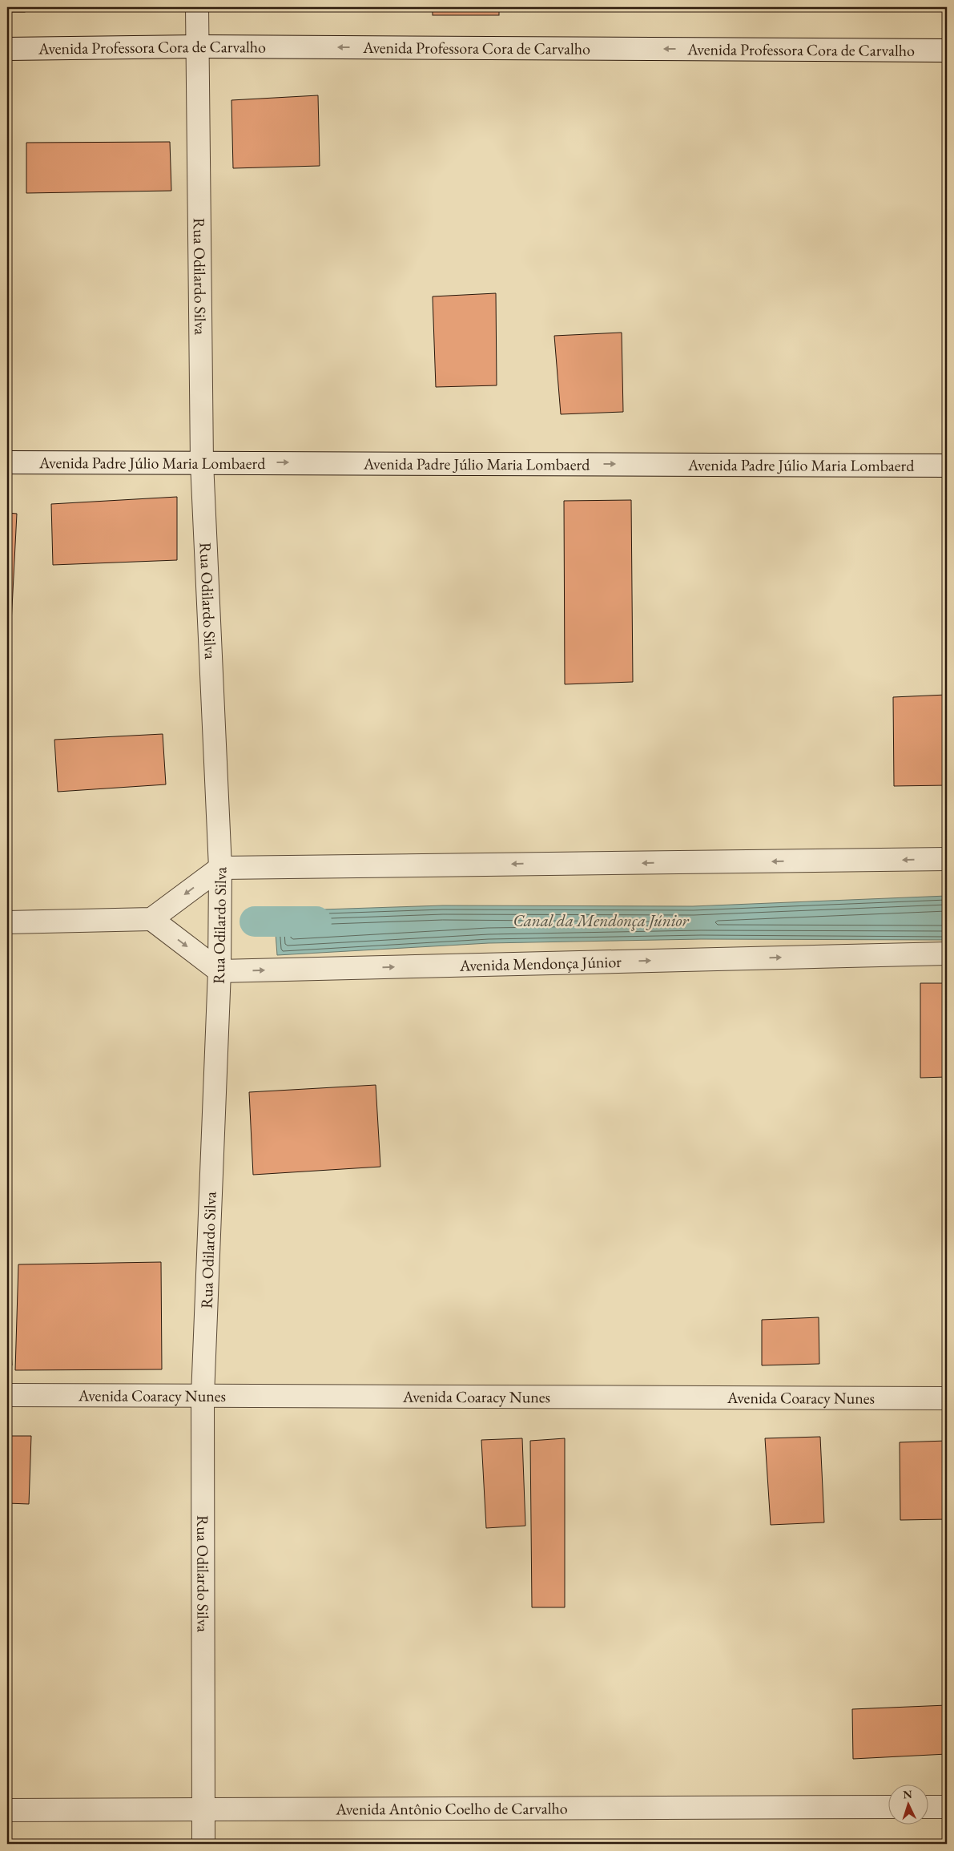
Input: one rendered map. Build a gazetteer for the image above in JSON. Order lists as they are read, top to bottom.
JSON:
{
  "streets": {
    "street": [
      "Avenida Professora Cora de Carvalho",
      "Rua Odilardo Silva",
      "Avenida Padre Júlio Maria Lombaerd",
      "Avenida Mendonça Júnior",
      "Avenida Coaracy Nunes",
      "Avenida Antônio Coelho de Carvalho"
    ]
  },
  "crossings": [
    ["Avenida Professora Cora de Carvalho", "Rua Odilardo Silva"],
    ["Rua Odilardo Silva", "Avenida Padre Júlio Maria Lombaerd"],
    ["Rua Odilardo Silva", "Avenida Mendonça Júnior"],
    ["Rua Odilardo Silva", "Avenida Coaracy Nunes"],
    ["Rua Odilardo Silva", "Avenida Antônio Coelho de Carvalho"]
  ],
  "one_way": ["Avenida Professora Cora de Carvalho", "Avenida Padre Júlio Maria Lombaerd"],
  "water": ["Canal da Mendonça Júnior"],
  "north": "top"
}
